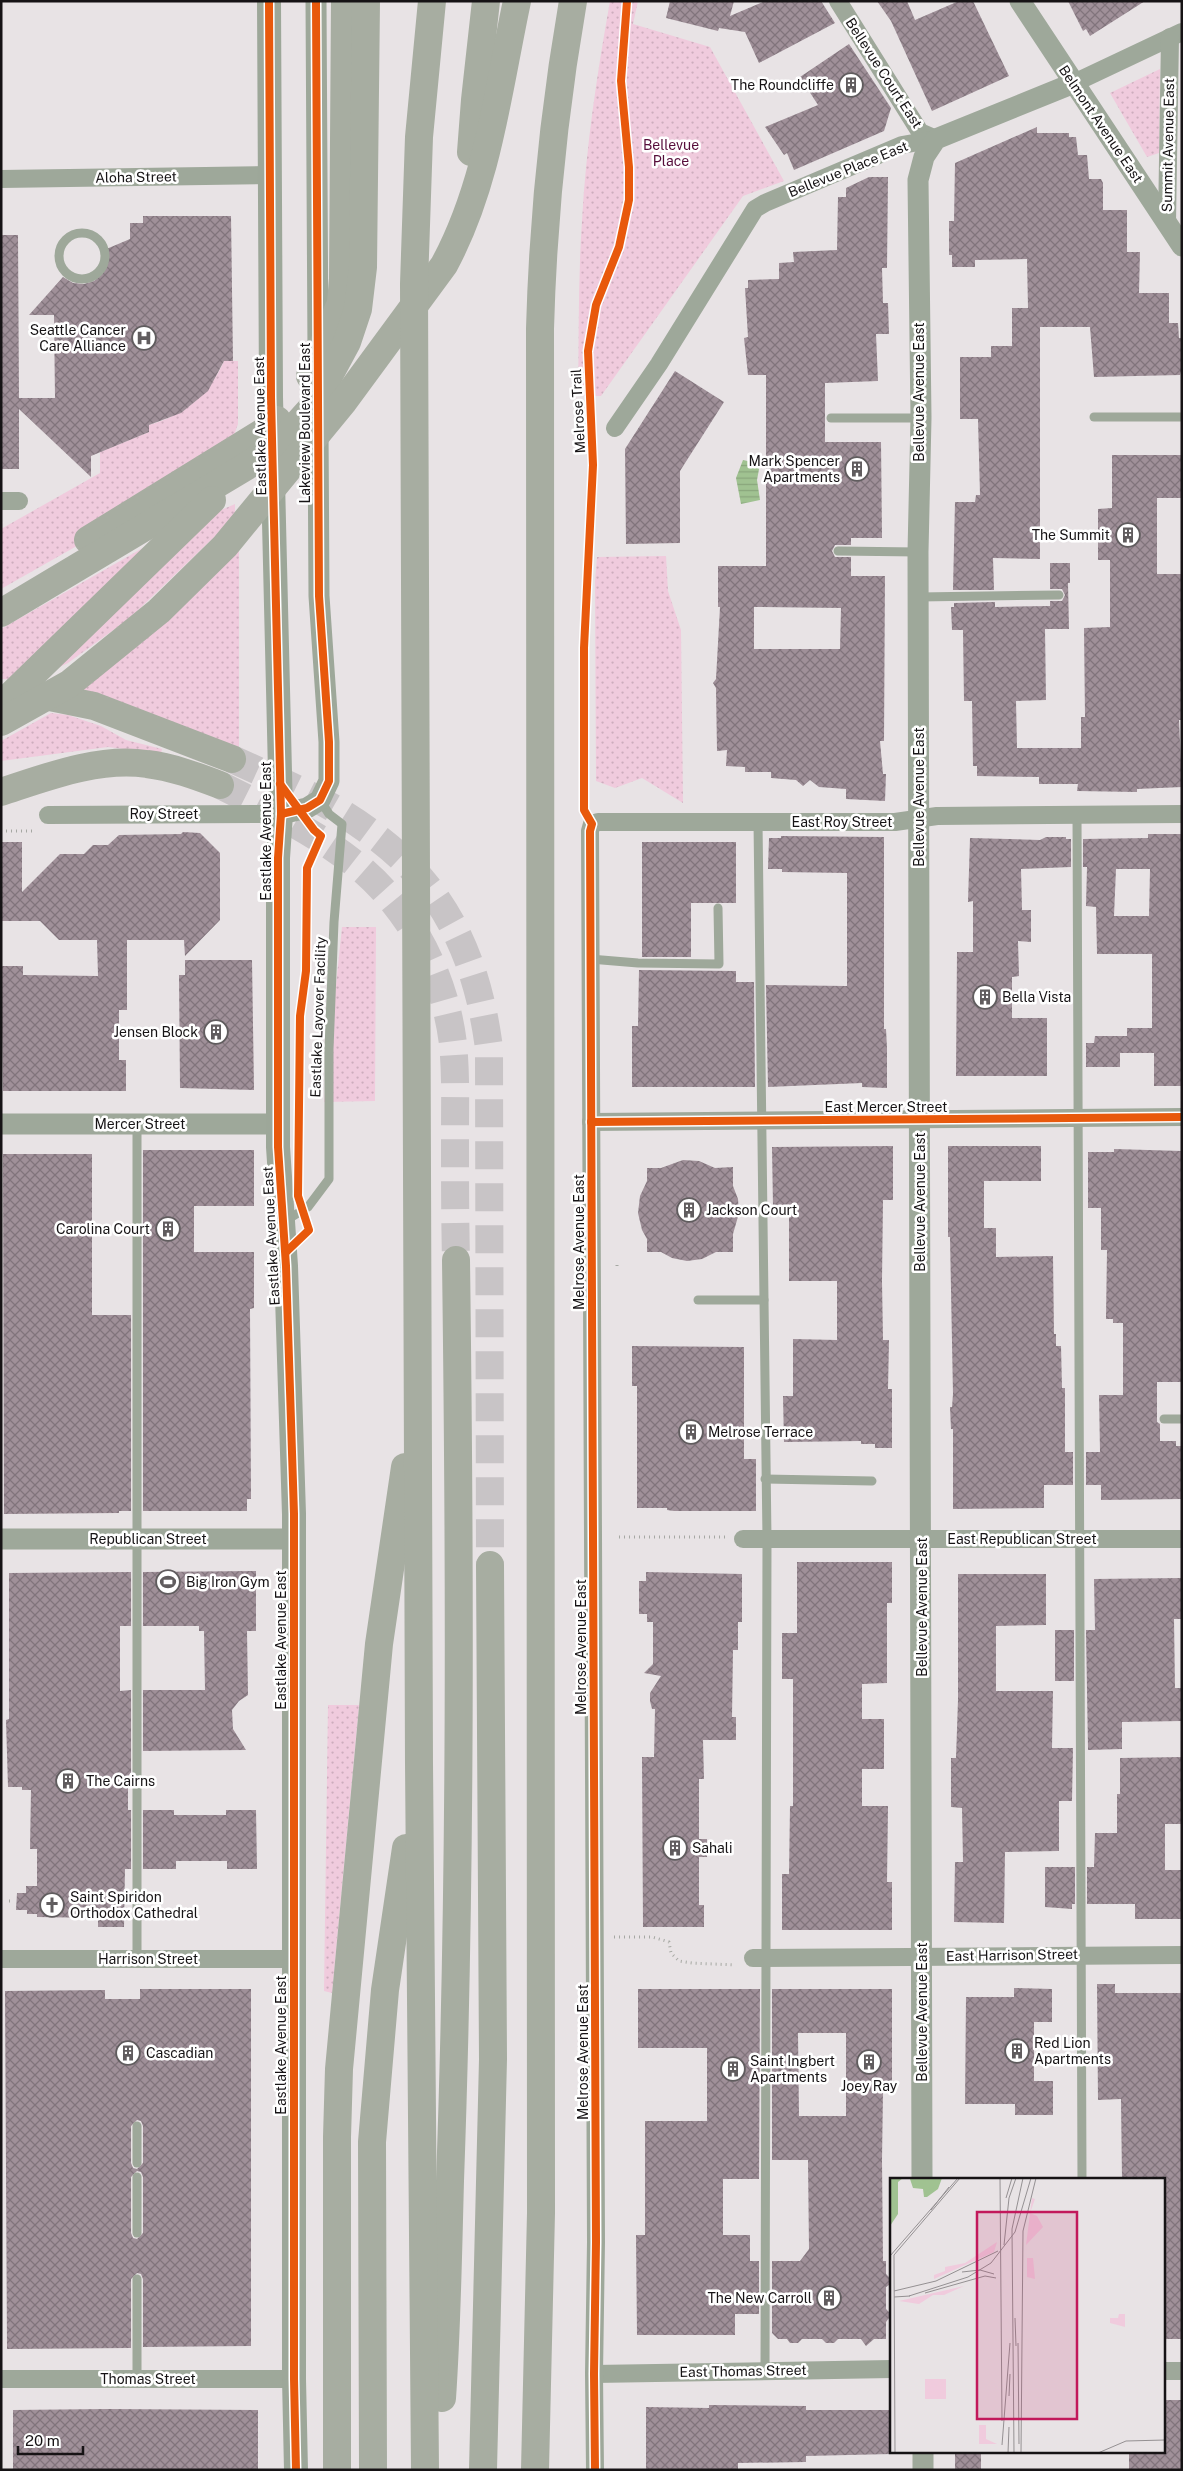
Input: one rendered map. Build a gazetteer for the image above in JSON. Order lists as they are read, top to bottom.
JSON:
{
  "streets": {
    "main road": ["Eastlake Avenue East"],
    "street": [
      "Bellevue Court East",
      "Belmont Avenue East",
      "Summit Avenue East",
      "Bellevue Place East",
      "Aloha Street",
      "Bellevue Avenue East",
      "Lakeview Boulevard East",
      "Roy Street",
      "East Roy Street",
      "East Mercer Street",
      "Mercer Street",
      "Melrose Avenue East",
      "Republican Street",
      "East Republican Street",
      "East Harrison Street",
      "Harrison Street",
      "East Thomas Street",
      "Thomas Street"
    ],
    "lane": ["Eastlake Layover Facility"],
    "cycle path": ["Melrose Trail"]
  },
  "crossings": [
    ["Bellevue Court East", "Bellevue Place East"],
    ["Bellevue Court East", "Bellevue Avenue East"],
    ["Belmont Avenue East", "Summit Avenue East"],
    ["Belmont Avenue East", "Bellevue Place East"],
    ["Summit Avenue East", "Bellevue Place East"],
    ["Bellevue Place East", "Bellevue Avenue East"],
    ["Aloha Street", "Eastlake Avenue East"],
    ["Bellevue Avenue East", "East Roy Street"],
    ["Bellevue Avenue East", "East Mercer Street"],
    ["Bellevue Avenue East", "East Republican Street"],
    ["Bellevue Avenue East", "East Harrison Street"],
    ["Lakeview Boulevard East", "Eastlake Layover Facility"],
    ["Eastlake Avenue East", "Roy Street"],
    ["Eastlake Avenue East", "Eastlake Layover Facility"],
    ["Eastlake Avenue East", "Mercer Street"],
    ["Eastlake Avenue East", "Republican Street"],
    ["Eastlake Avenue East", "Harrison Street"],
    ["Eastlake Avenue East", "Thomas Street"],
    ["East Roy Street", "Melrose Avenue East"],
    ["East Mercer Street", "Melrose Avenue East"],
    ["Melrose Avenue East", "East Thomas Street"]
  ],
  "parks": ["Bellevue Place"],
  "places": {
    "building": [
      "The Roundcliffe",
      "Mark Spencer Apartments",
      "The Summit",
      "Bella Vista",
      "Jensen Block",
      "Jackson Court",
      "Carolina Court",
      "Melrose Terrace",
      "The Cairns",
      "Sahali",
      "Red Lion Apartments",
      "Cascadian",
      "Joey Ray",
      "Saint Ingbert Apartments",
      "The New Carroll"
    ],
    "hospital": ["Seattle Cancer Care Alliance"],
    "sports": ["Big Iron Gym"],
    "church": ["Saint Spiridon Orthodox Cathedral"]
  },
  "scale_bar": "20 m"
}
